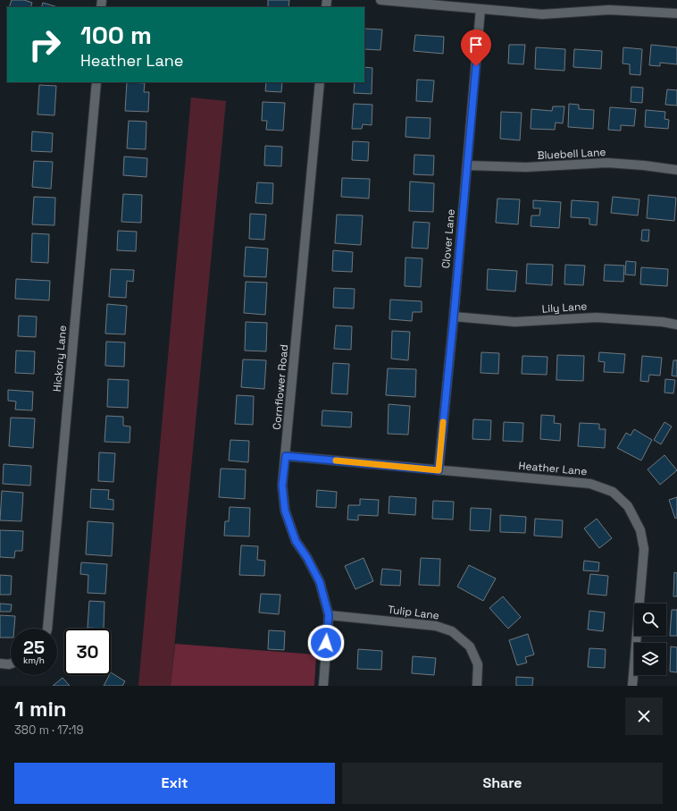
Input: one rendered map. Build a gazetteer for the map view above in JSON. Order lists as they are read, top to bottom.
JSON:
{
  "streets": {
    "street": [
      "Bluebell Lane",
      "Clover Lane",
      "Lily Lane",
      "Hickory Lane",
      "Cornflower Road",
      "Heather Lane",
      "Tulip Lane"
    ]
  },
  "crossings": [
    ["Bluebell Lane", "Clover Lane"],
    ["Clover Lane", "Lily Lane"],
    ["Clover Lane", "Heather Lane"],
    ["Cornflower Road", "Heather Lane"],
    ["Cornflower Road", "Tulip Lane"]
  ],
  "page": {
    "turn": ["100 m", "Heather Lane"],
    "speed": "25 km/h",
    "limit": "30",
    "heading": ["1 min", "380 m · 17:19"],
    "buttons": ["Exit", "Share"]
  }
}
